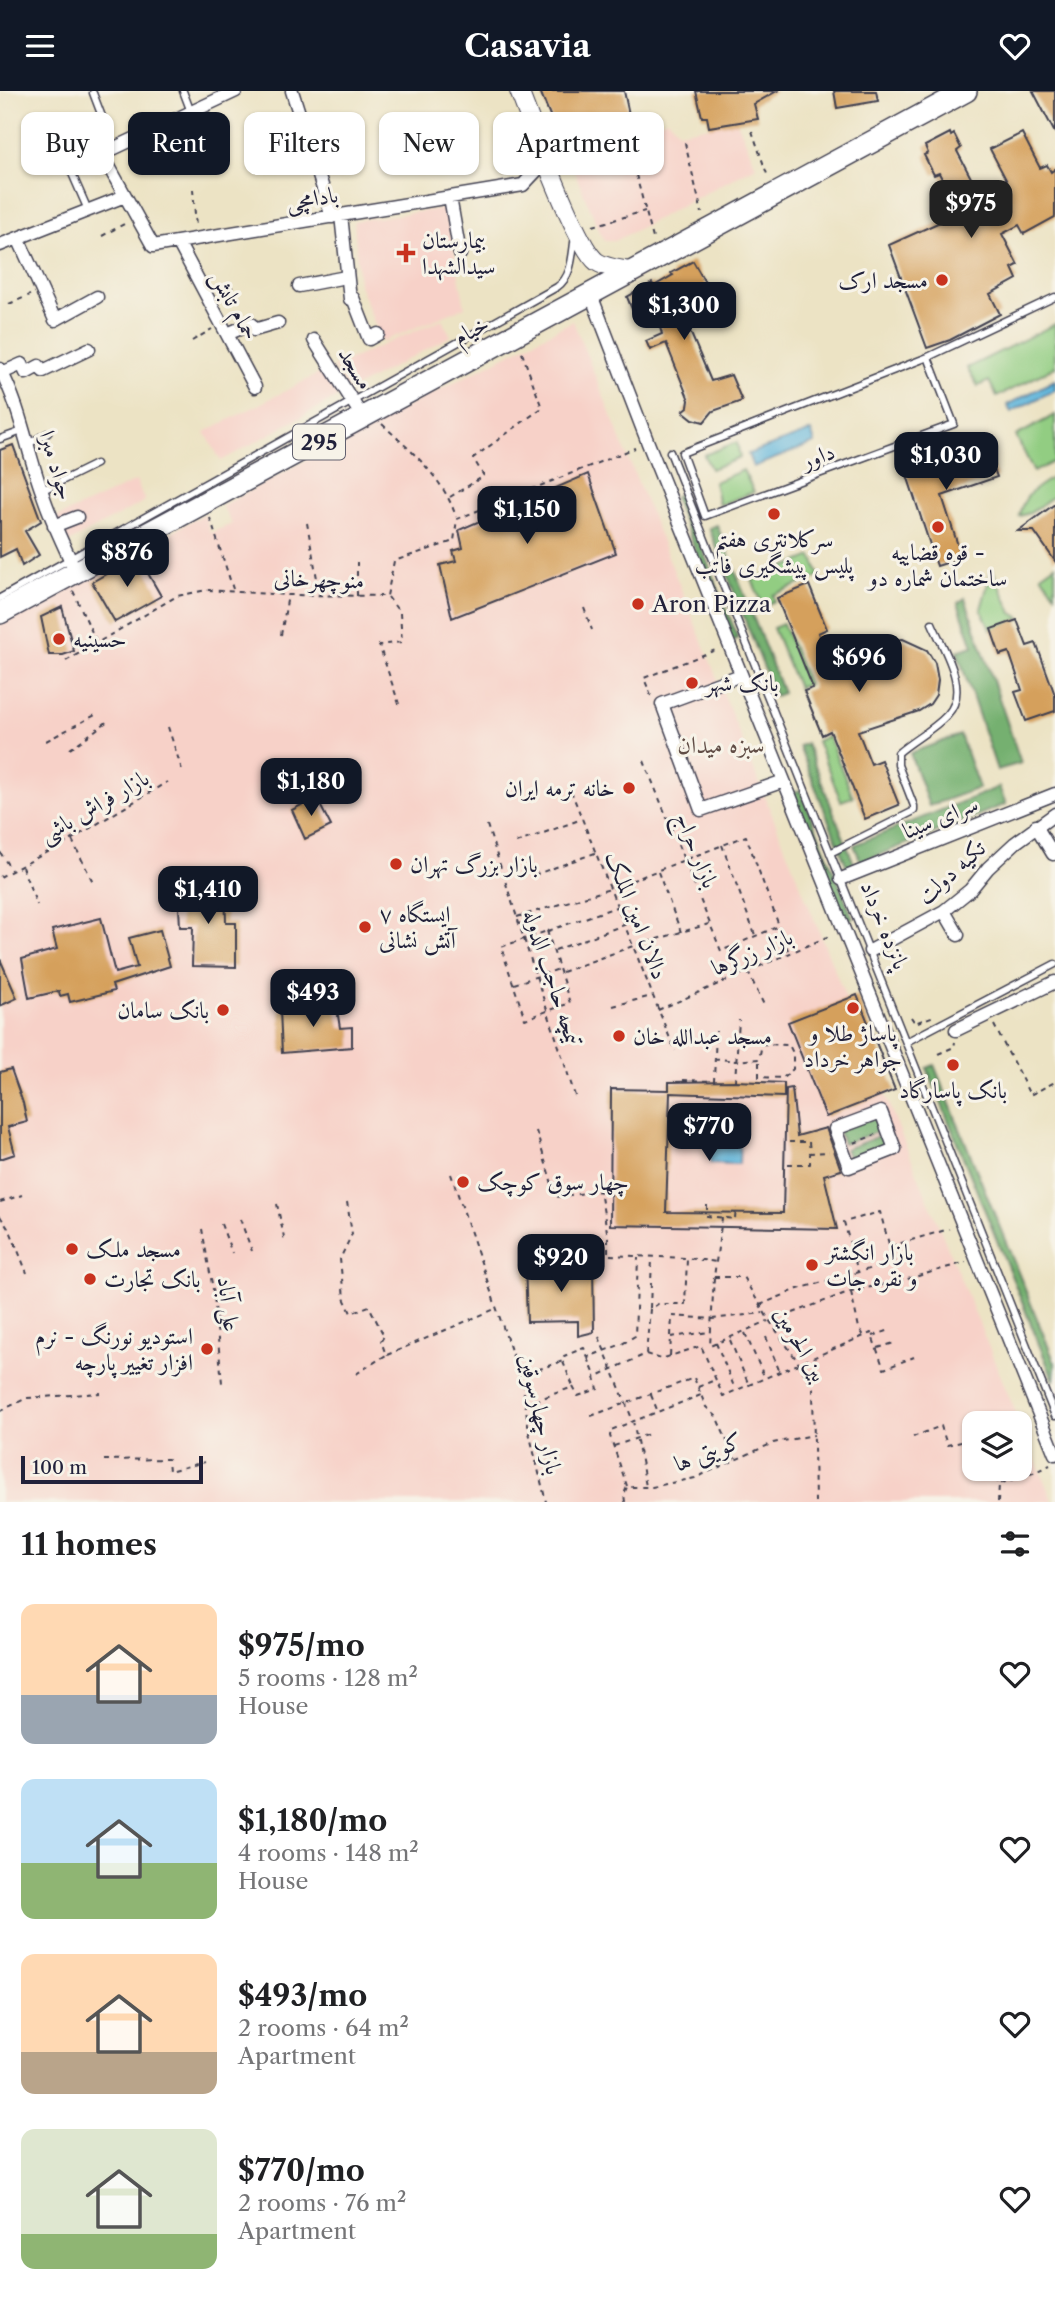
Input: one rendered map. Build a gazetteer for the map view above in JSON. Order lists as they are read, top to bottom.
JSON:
{
  "streets": {
    "main road": ["خیام", "295"],
    "street": [
      "بادامچی",
      "حمام تابش",
      "مسجد",
      "جواد مبرا",
      "سرای سینا",
      "تکیه دولت"
    ],
    "lane": ["داور", "پانزده خرداد"],
    "path": [
      "منوچهرخانی",
      "بازار فراش باشی",
      "بازار حراج",
      "دالان امین الملک",
      "بازار زرگرها",
      "تیمچه حاجب الدوله",
      "علی آباد",
      "بین الحرمین",
      "بازار چهارسوقین",
      "کویتی ها"
    ]
  },
  "crossings": [
    ["بادامچی", "حمام تابش"],
    ["خیام", "مسجد"],
    ["خیام", "جواد مبرا"],
    ["سرای سینا", "پانزده خرداد"],
    ["تکیه دولت", "پانزده خرداد"],
    ["دالان امین الملک", "بازار زرگرها"],
    ["بین الحرمین", "کویتی ها"]
  ],
  "districts": ["سبزه میدان"],
  "places": {
    "health": ["بیمارستان سیدالشهدا"],
    "other": [
      "مسجد ارک",
      "سرکلانتری هفتم پلیس پیشگیری فاتب",
      "قوه قضاییه - ساختمان شماره دو",
      "Aron Pizza",
      "حسینیه",
      "بانک شهر",
      "خانه ترمه ایران",
      "بازار بزرگ تهران",
      "ایستگاه ۷ آتش نشانی",
      "پاساژ طلا و جواهر خرداد",
      "بانک سامان",
      "مسجد عبدالله خان",
      "بانک پاسارگاد",
      "چهار سوق کوچک",
      "مسجد ملک",
      "بازار انگشتر و نقره‌ جات",
      "بانک تجارت",
      "استودیو نورنگ - نرم افزار تغییر پارچه"
    ]
  },
  "scale_bar": "100 m",
  "page": {
    "header": "Casavia",
    "chip": [
      "Buy",
      "Rent",
      "Filters",
      "New",
      "Apartment"
    ],
    "price": [
      "$975",
      "$1,300",
      "$1,030",
      "$1,150",
      "$876",
      "$696",
      "$1,180",
      "$1,410",
      "$493",
      "$770",
      "$920"
    ],
    "scale": "100 m",
    "heading": "11 homes",
    "list": [
      {
        "name": "$975/mo",
        "note": "5 rooms · 128 m² · House"
      },
      {
        "name": "$1,180/mo",
        "note": "4 rooms · 148 m² · House"
      },
      {
        "name": "$493/mo",
        "note": "2 rooms · 64 m² · Apartment"
      },
      {
        "name": "$770/mo",
        "note": "2 rooms · 76 m² · Apartment"
      }
    ]
  }
}
